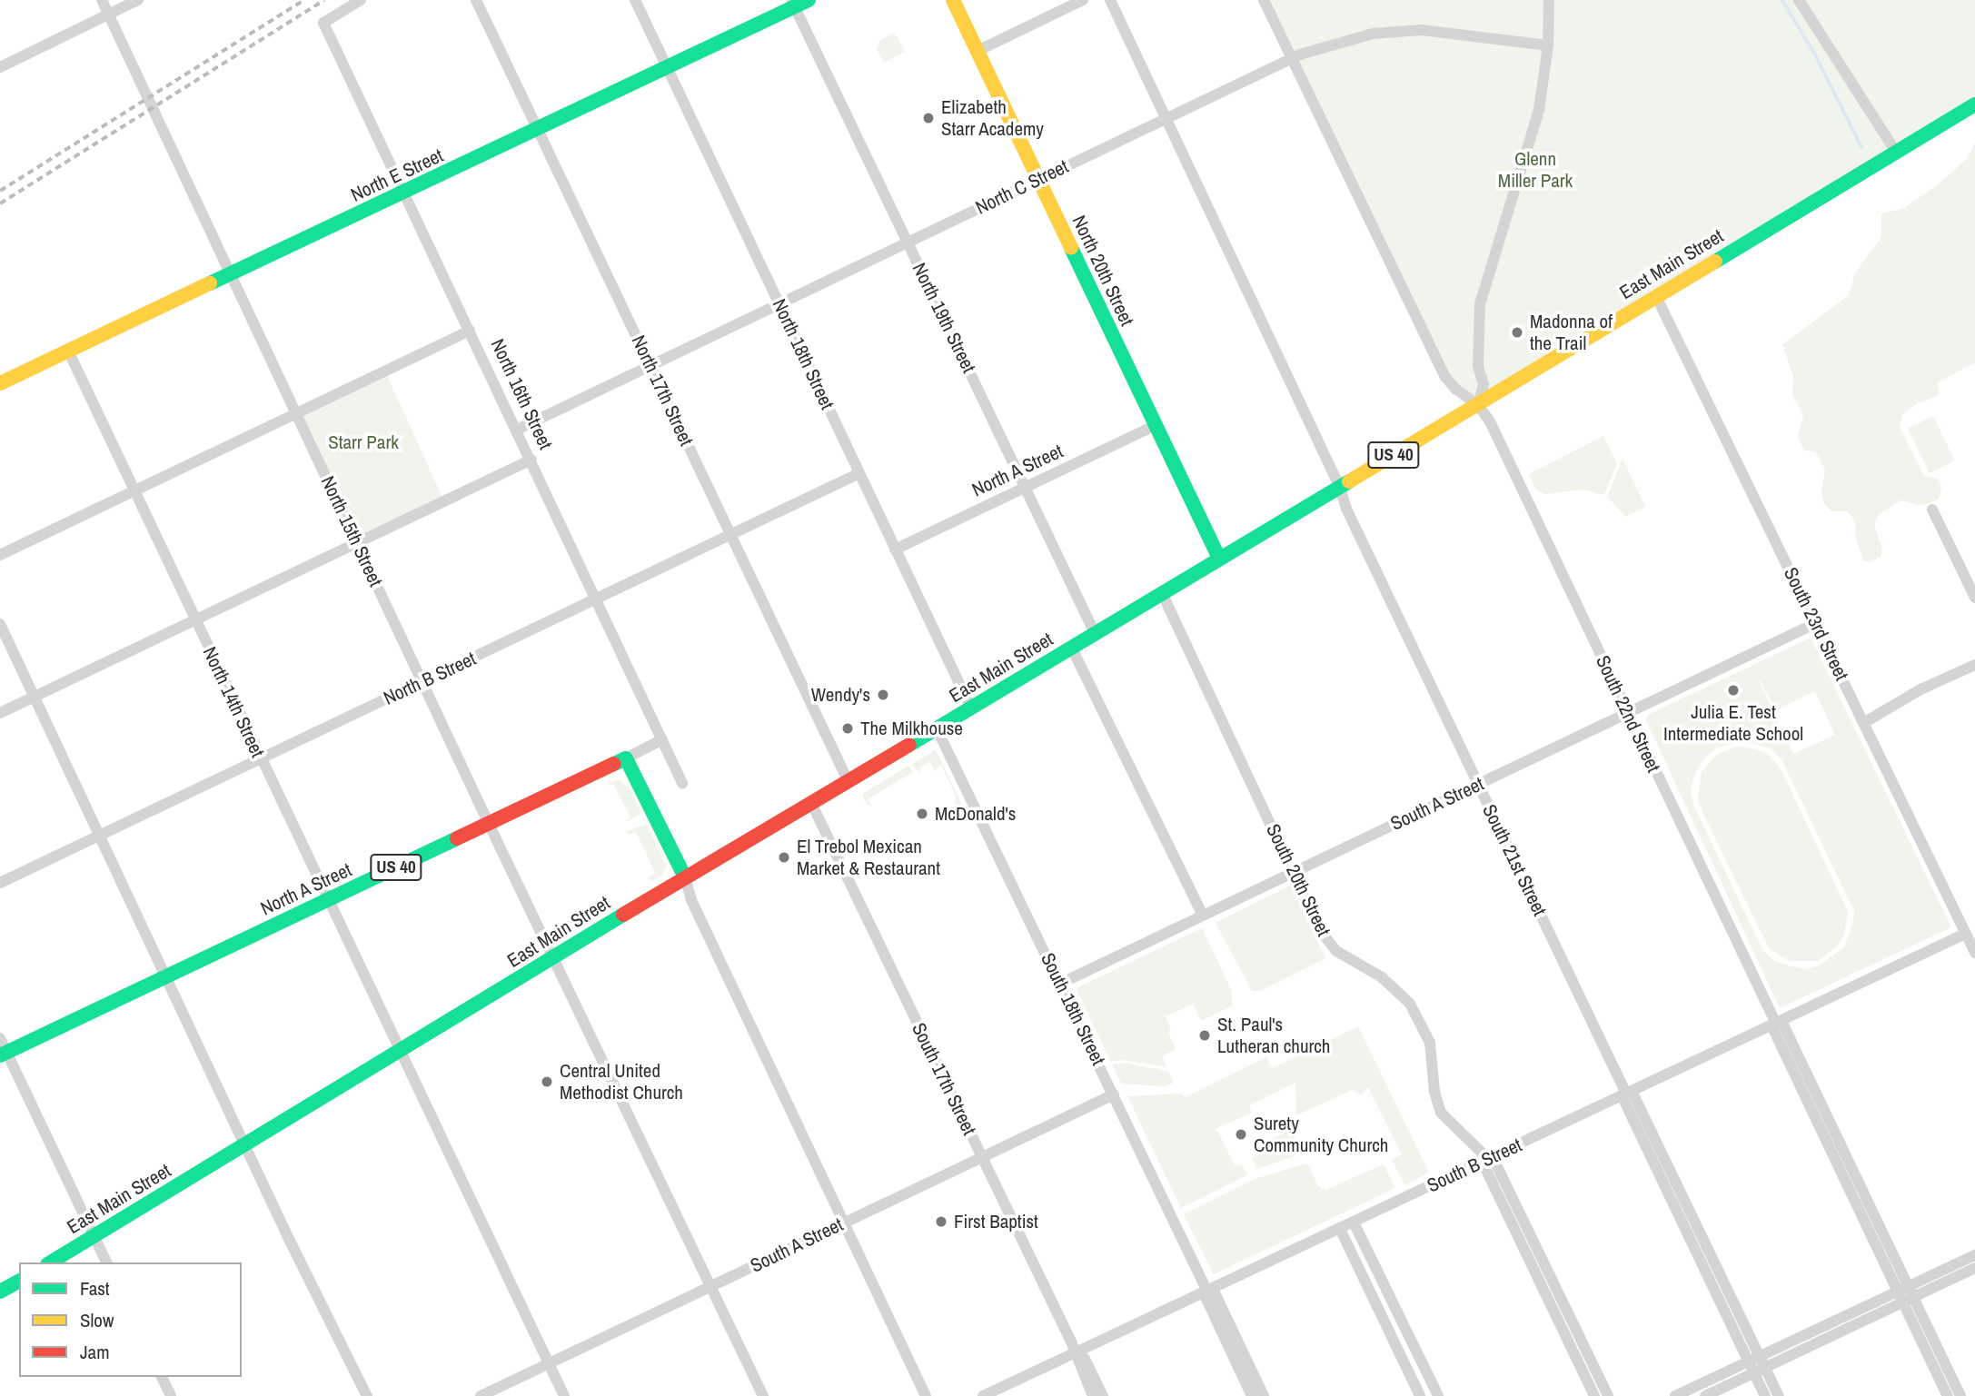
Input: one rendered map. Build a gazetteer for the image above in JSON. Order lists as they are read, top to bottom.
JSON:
{
  "streets": {
    "main road": [
      "North E Street",
      "East Main Street",
      "North 20th Street",
      "US 40",
      "North A Street"
    ],
    "street": [
      "North C Street",
      "North 19th Street",
      "North 18th Street",
      "North 17th Street",
      "North 16th Street",
      "North 15th Street",
      "South 23rd Street",
      "North B Street",
      "North 14th Street",
      "South 22nd Street",
      "South A Street",
      "South 21st Street",
      "South 20th Street",
      "South 18th Street",
      "South 17th Street",
      "South B Street"
    ]
  },
  "crossings": [
    ["North E Street", "North 19th Street"],
    ["North E Street", "North 18th Street"],
    ["North E Street", "North 17th Street"],
    ["North E Street", "North 16th Street"],
    ["North E Street", "North 15th Street"],
    ["North E Street", "North 14th Street"],
    ["North C Street", "North 20th Street"],
    ["North C Street", "North 19th Street"],
    ["North C Street", "North 18th Street"],
    ["North C Street", "North 17th Street"],
    ["North C Street", "North 16th Street"],
    ["North C Street", "South 21st Street"],
    ["East Main Street", "North 20th Street"],
    ["East Main Street", "North 19th Street"],
    ["East Main Street", "North 18th Street"],
    ["East Main Street", "North 17th Street"],
    ["East Main Street", "North 15th Street"],
    ["East Main Street", "South 23rd Street"],
    ["East Main Street", "North 14th Street"],
    ["East Main Street", "South 22nd Street"],
    ["East Main Street", "South 21st Street"],
    ["East Main Street", "South 20th Street"],
    ["East Main Street", "South 18th Street"],
    ["East Main Street", "South 17th Street"],
    ["North 20th Street", "North A Street"],
    ["North 19th Street", "North A Street"],
    ["North 18th Street", "North A Street"],
    ["North 18th Street", "North B Street"],
    ["North 17th Street", "North B Street"],
    ["North 16th Street", "North A Street"],
    ["North 16th Street", "North B Street"],
    ["North A Street", "North 15th Street"],
    ["North A Street", "North 14th Street"],
    ["North 15th Street", "North B Street"],
    ["North 15th Street", "South A Street"],
    ["South 23rd Street", "South A Street"],
    ["South 23rd Street", "South B Street"],
    ["North B Street", "North 14th Street"],
    ["North 14th Street", "South A Street"],
    ["South 22nd Street", "South A Street"],
    ["South 22nd Street", "South B Street"],
    ["South A Street", "South 21st Street"],
    ["South A Street", "South 20th Street"],
    ["South A Street", "South 18th Street"],
    ["South A Street", "South 17th Street"],
    ["South 21st Street", "South B Street"],
    ["South 20th Street", "South B Street"],
    ["South 18th Street", "South B Street"],
    ["South 17th Street", "South B Street"]
  ],
  "parks": ["Glenn Miller Park", "Starr Park"],
  "places": [
    "Elizabeth Starr Academy",
    "Madonna of the Trail",
    "Julia E. Test Intermediate School",
    "Wendy's",
    "The Milkhouse",
    "McDonald's",
    "El Trebol Mexican Market & Restaurant",
    "St. Paul's Lutheran church",
    "Central United Methodist Church",
    "Surety Community Church",
    "First Baptist"
  ],
  "legend": ["Fast", "Slow", "Jam"]
}
